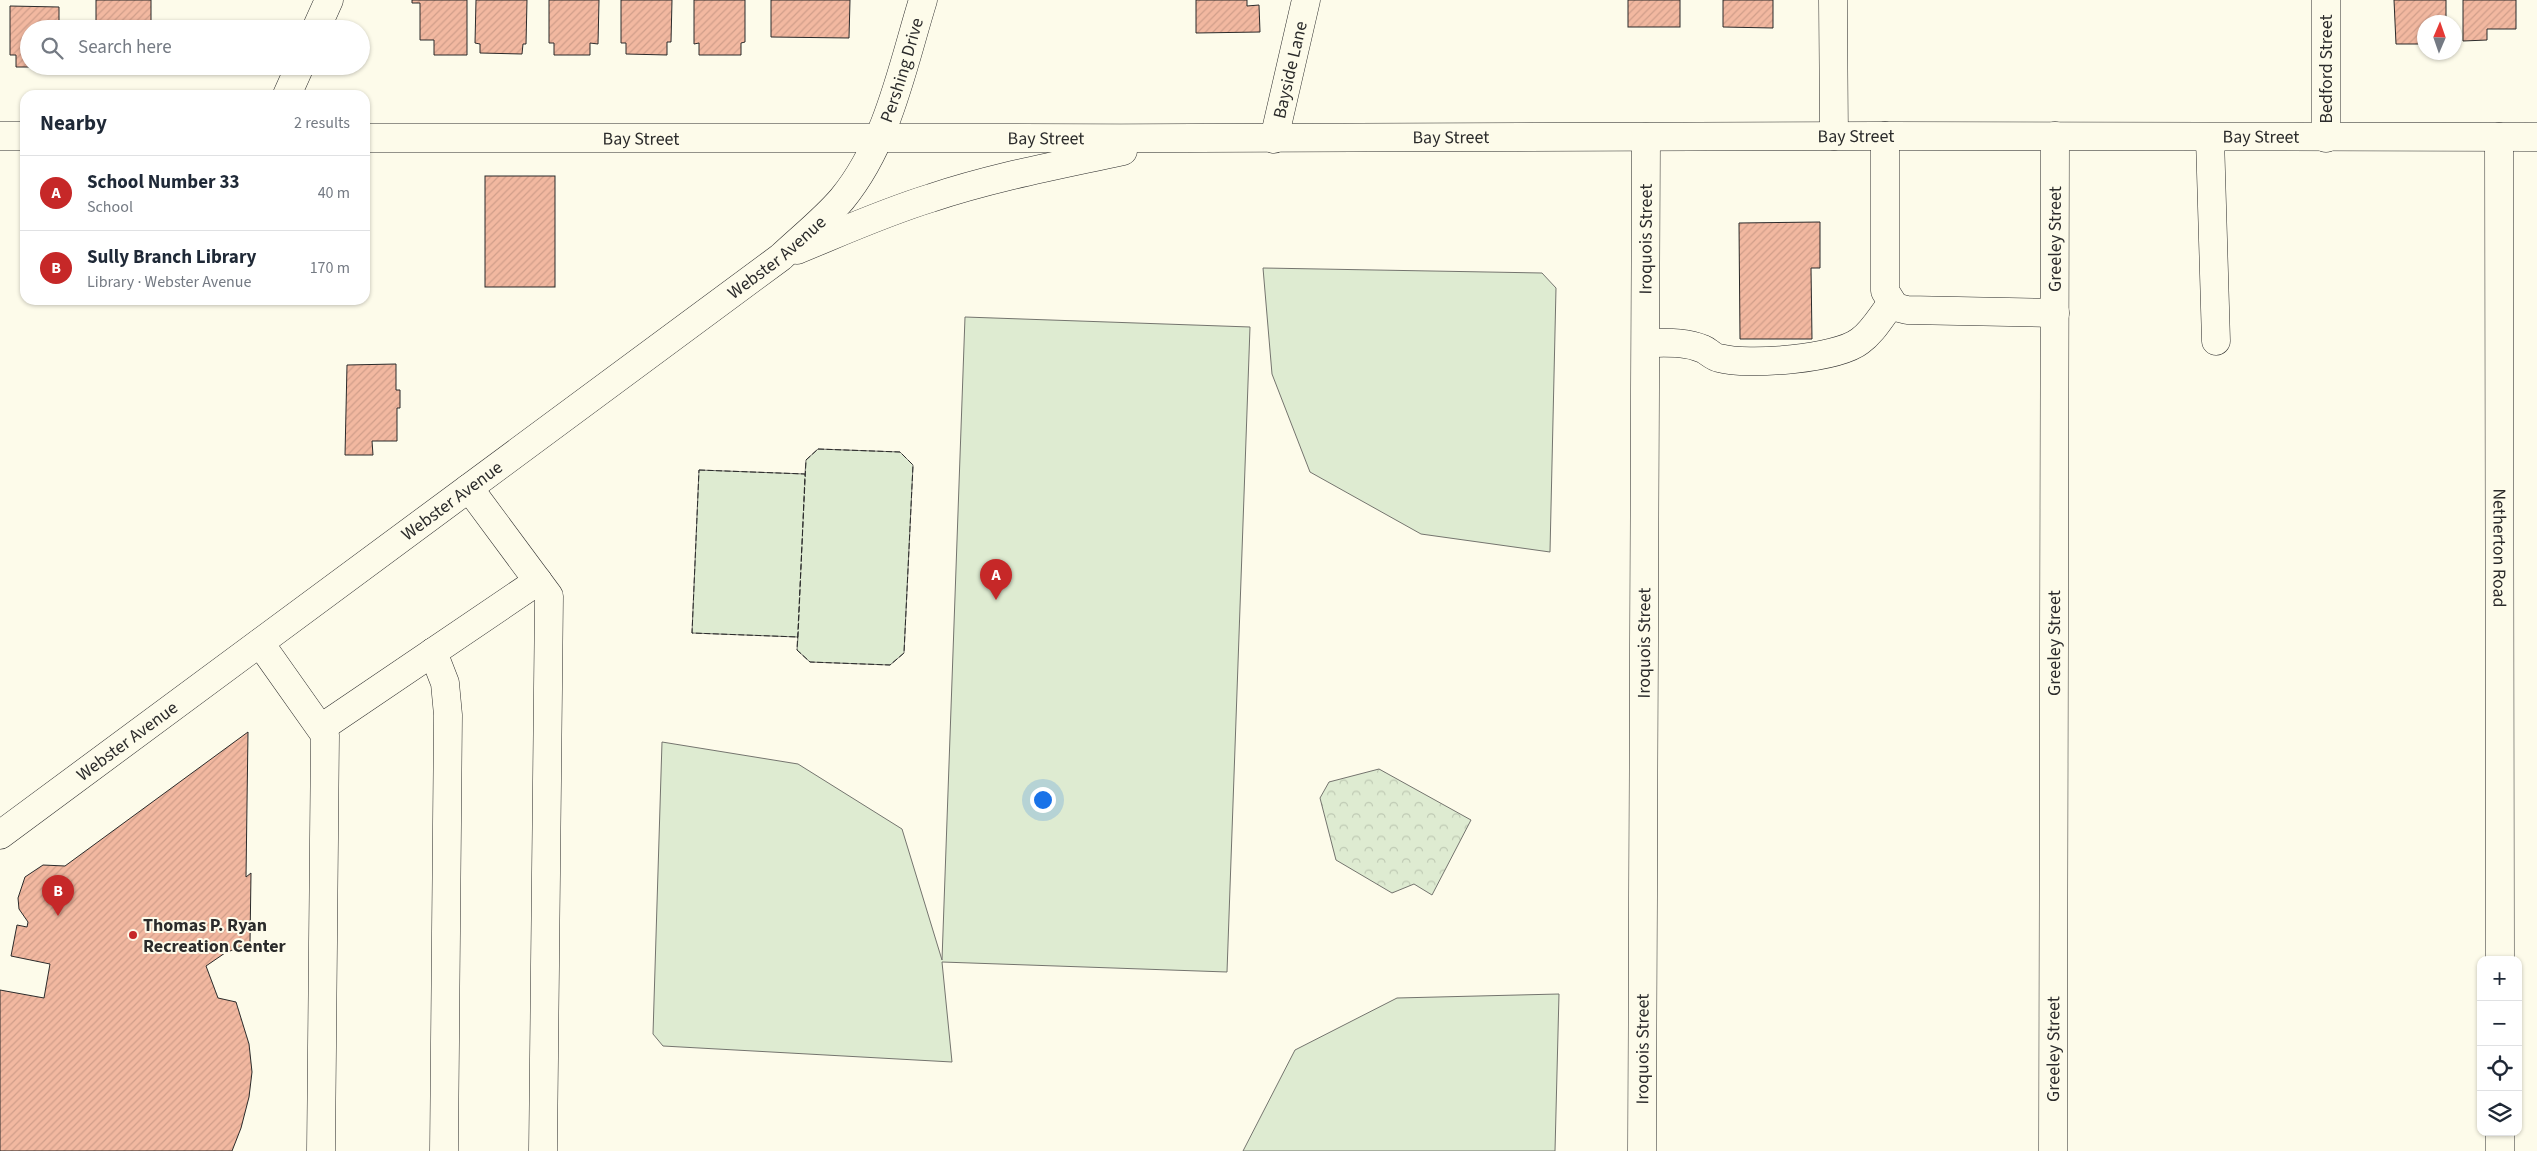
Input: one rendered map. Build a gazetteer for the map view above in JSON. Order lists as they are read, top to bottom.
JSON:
{
  "streets": {
    "street": [
      "Bayside Lane",
      "Bedford Street",
      "Pershing Drive",
      "Bay Street",
      "Iroquois Street",
      "Greeley Street",
      "Webster Avenue",
      "Netherton Road"
    ]
  },
  "crossings": [
    ["Bayside Lane", "Bay Street"],
    ["Bedford Street", "Bay Street"],
    ["Pershing Drive", "Bay Street"],
    ["Pershing Drive", "Webster Avenue"],
    ["Bay Street", "Iroquois Street"],
    ["Bay Street", "Greeley Street"],
    ["Bay Street", "Webster Avenue"],
    ["Bay Street", "Netherton Road"]
  ],
  "places": ["Thomas P. Ryan Recreation Center"],
  "north": "top",
  "page": {
    "search": "Search here",
    "heading": ["Nearby", "2 results"],
    "list": [
      {
        "mark": "A",
        "name": "School Number 33",
        "note": "School",
        "value": "40 m"
      },
      {
        "mark": "B",
        "name": "Sully Branch Library",
        "note": "Library · Webster Avenue",
        "value": "170 m"
      }
    ],
    "pins": ["A", "B"],
    "map_buttons": ["+", "−"]
  }
}
